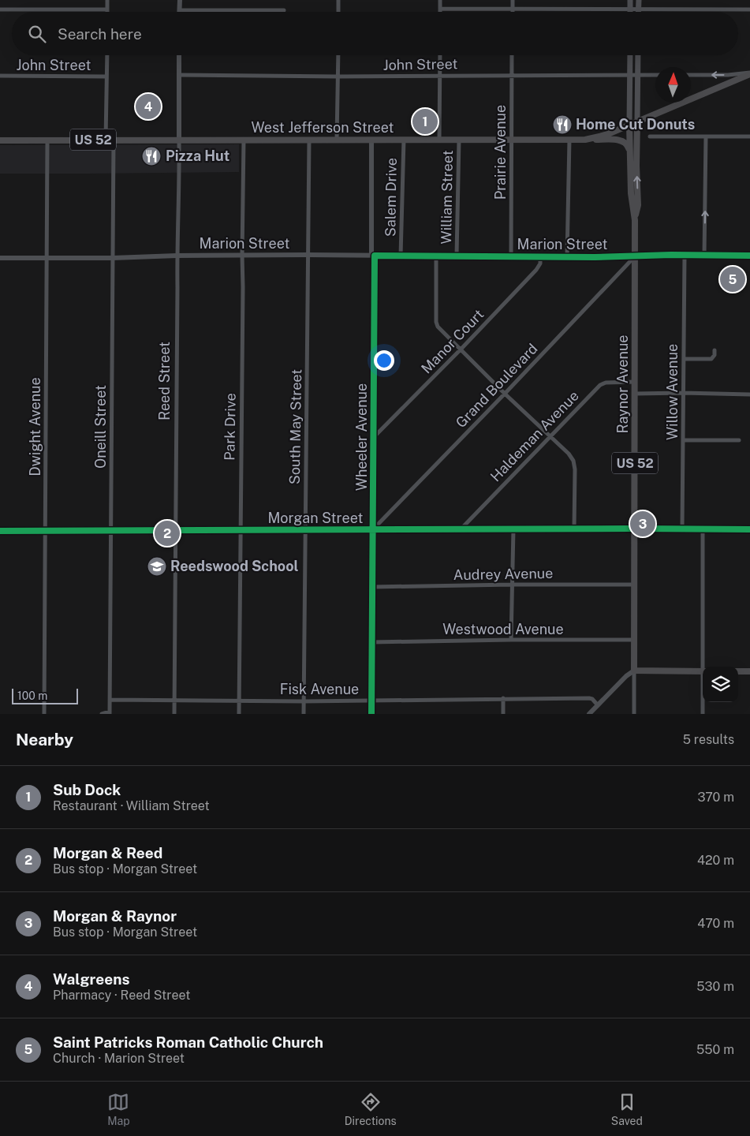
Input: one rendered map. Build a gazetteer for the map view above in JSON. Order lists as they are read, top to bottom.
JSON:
{
  "streets": {
    "main road": ["West Jefferson Street", "US 52", "Raynor Avenue"],
    "street": [
      "John Street",
      "Prairie Avenue",
      "Salem Drive",
      "William Street",
      "Marion Street",
      "Manor Court",
      "Reed Street",
      "Grand Boulevard",
      "Willow Avenue",
      "Dwight Avenue",
      "Oneill Street",
      "Park Drive",
      "South May Street",
      "Haldeman Avenue",
      "Wheeler Avenue",
      "Morgan Street",
      "Audrey Avenue",
      "Westwood Avenue",
      "Fisk Avenue"
    ]
  },
  "crossings": [
    ["John Street", "Prairie Avenue"],
    ["John Street", "William Street"],
    ["John Street", "Reed Street"],
    ["West Jefferson Street", "US 52"],
    ["West Jefferson Street", "Prairie Avenue"],
    ["West Jefferson Street", "Salem Drive"],
    ["West Jefferson Street", "William Street"],
    ["West Jefferson Street", "Reed Street"],
    ["West Jefferson Street", "Raynor Avenue"],
    ["West Jefferson Street", "Dwight Avenue"],
    ["West Jefferson Street", "Oneill Street"],
    ["West Jefferson Street", "Park Drive"],
    ["West Jefferson Street", "South May Street"],
    ["West Jefferson Street", "Wheeler Avenue"],
    ["US 52", "Raynor Avenue"],
    ["Prairie Avenue", "Marion Street"],
    ["Salem Drive", "Marion Street"],
    ["William Street", "Marion Street"],
    ["William Street", "Manor Court"],
    ["William Street", "Grand Boulevard"],
    ["William Street", "Haldeman Avenue"],
    ["William Street", "Morgan Street"],
    ["Marion Street", "Manor Court"],
    ["Marion Street", "Reed Street"],
    ["Marion Street", "Raynor Avenue"],
    ["Marion Street", "Grand Boulevard"],
    ["Marion Street", "Willow Avenue"],
    ["Marion Street", "Dwight Avenue"],
    ["Marion Street", "Oneill Street"],
    ["Marion Street", "Park Drive"],
    ["Marion Street", "South May Street"],
    ["Marion Street", "Wheeler Avenue"],
    ["Manor Court", "Wheeler Avenue"],
    ["Reed Street", "Morgan Street"],
    ["Reed Street", "Fisk Avenue"],
    ["Raynor Avenue", "Grand Boulevard"],
    ["Raynor Avenue", "Haldeman Avenue"],
    ["Raynor Avenue", "Morgan Street"],
    ["Raynor Avenue", "Audrey Avenue"],
    ["Raynor Avenue", "Westwood Avenue"],
    ["Grand Boulevard", "Wheeler Avenue"],
    ["Grand Boulevard", "Morgan Street"],
    ["Willow Avenue", "Morgan Street"],
    ["Dwight Avenue", "Morgan Street"],
    ["Oneill Street", "Morgan Street"],
    ["Oneill Street", "Fisk Avenue"],
    ["Park Drive", "Morgan Street"],
    ["Park Drive", "Fisk Avenue"],
    ["South May Street", "Morgan Street"],
    ["South May Street", "Fisk Avenue"],
    ["Haldeman Avenue", "Morgan Street"],
    ["Wheeler Avenue", "Morgan Street"],
    ["Wheeler Avenue", "Audrey Avenue"],
    ["Wheeler Avenue", "Westwood Avenue"],
    ["Wheeler Avenue", "Fisk Avenue"]
  ],
  "places": {
    "restaurant": ["Home Cut Donuts", "Pizza Hut"],
    "school or university": ["Reedswood School"]
  },
  "scale_bar": "100 m",
  "north": "top",
  "page": {
    "search": "Search here",
    "pins": [
      "4",
      "1",
      "5",
      "3",
      "2"
    ],
    "scale": "100 m",
    "heading": ["Nearby", "5 results"],
    "list": [
      {
        "mark": "1",
        "name": "Sub Dock",
        "note": "Restaurant · William Street",
        "value": "370 m"
      },
      {
        "mark": "2",
        "name": "Morgan & Reed",
        "note": "Bus stop · Morgan Street",
        "value": "420 m"
      },
      {
        "mark": "3",
        "name": "Morgan & Raynor",
        "note": "Bus stop · Morgan Street",
        "value": "470 m"
      },
      {
        "mark": "4",
        "name": "Walgreens",
        "note": "Pharmacy · Reed Street",
        "value": "530 m"
      },
      {
        "mark": "5",
        "name": "Saint Patricks Roman Catholic Church",
        "note": "Church · Marion Street",
        "value": "550 m"
      }
    ],
    "nav": ["Map", "Directions", "Saved"]
  }
}
